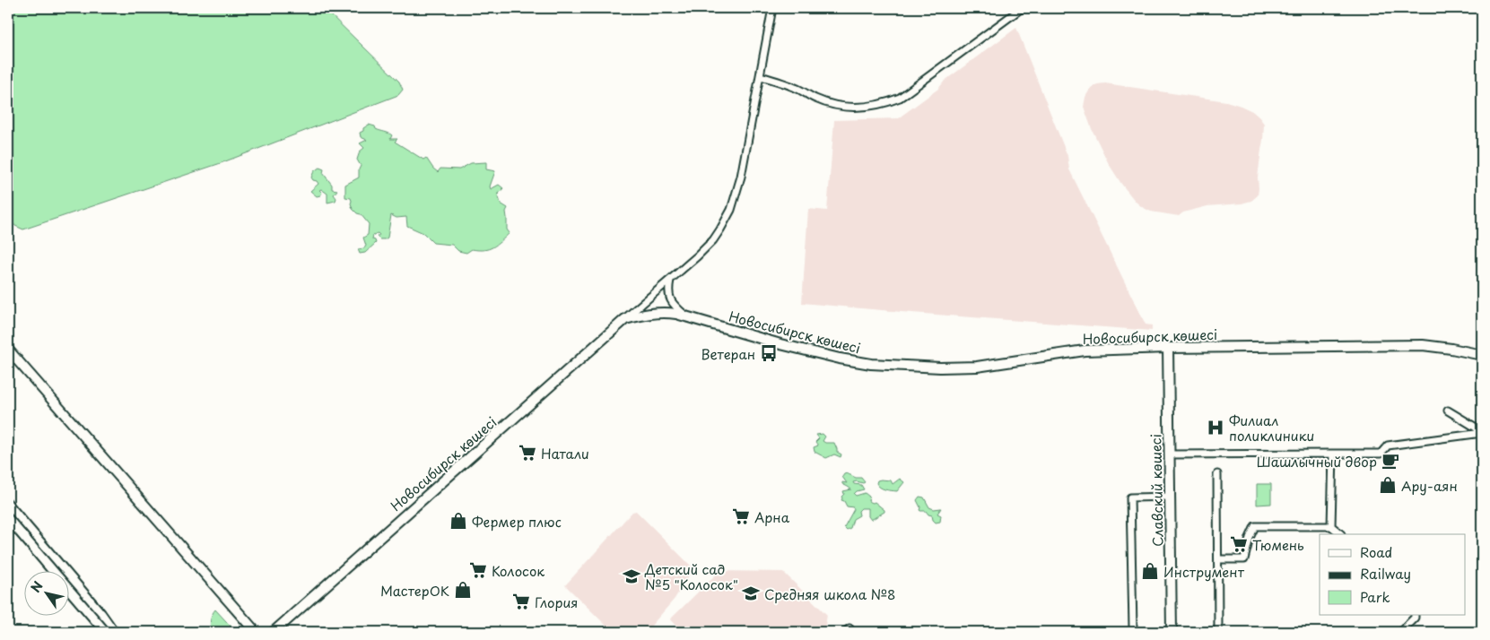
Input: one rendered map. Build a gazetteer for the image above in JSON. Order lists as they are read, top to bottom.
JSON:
{
  "streets": {
    "main road": ["Новосибирск көшесі", "Славский көшесі"]
  },
  "crossings": [
    ["Новосибирск көшесі", "Славский көшесі"]
  ],
  "places": {
    "bus stop": ["Ветеран"],
    "hospital": ["Филиал поликлиники"],
    "supermarket": [
      "Натали",
      "Арна",
      "Тюмень",
      "Колосок",
      "Глория"
    ],
    "cafe": ["Шашлычный двор"],
    "shop": [
      "Ару-аян",
      "Фермер плюс",
      "Инструмент",
      "МастерOK"
    ],
    "school or university": ["Детский сад №5 \"Колосок\"", "Средняя школа №8"]
  },
  "legend": ["Road", "Railway", "Park"],
  "north": "top left"
}
